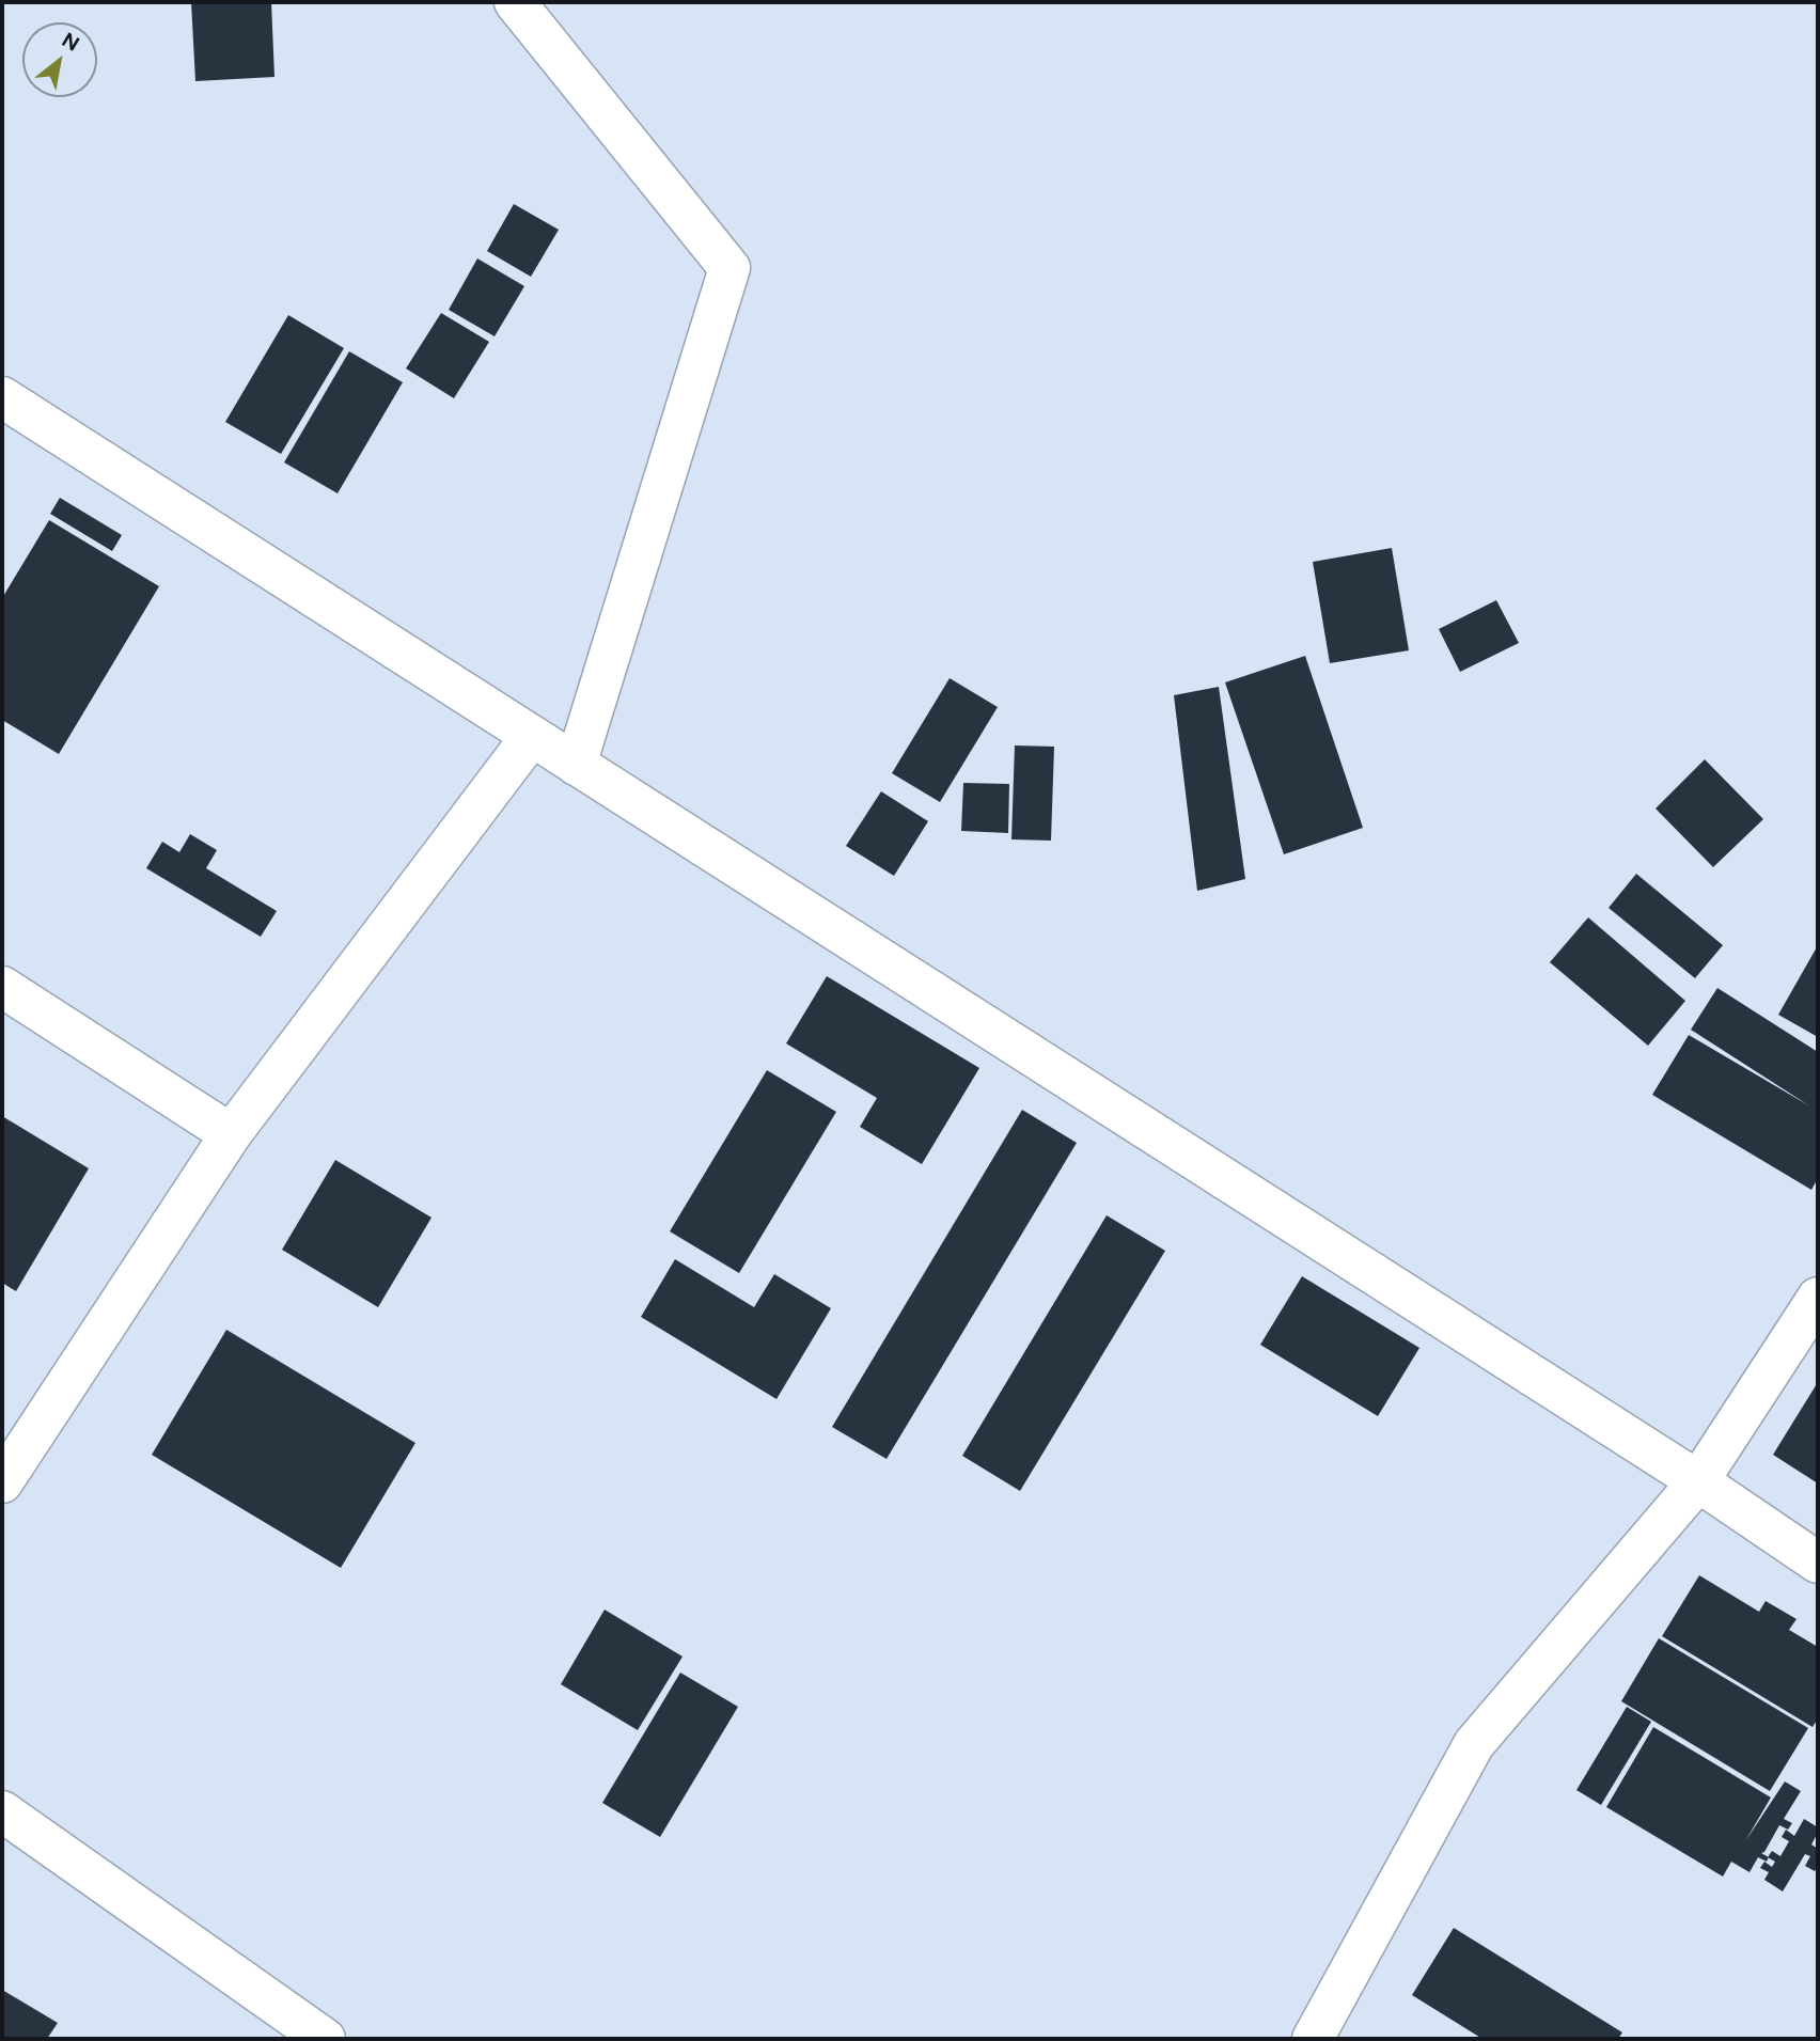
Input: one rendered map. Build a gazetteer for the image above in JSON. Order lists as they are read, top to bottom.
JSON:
{
  "north": "top right"
}
